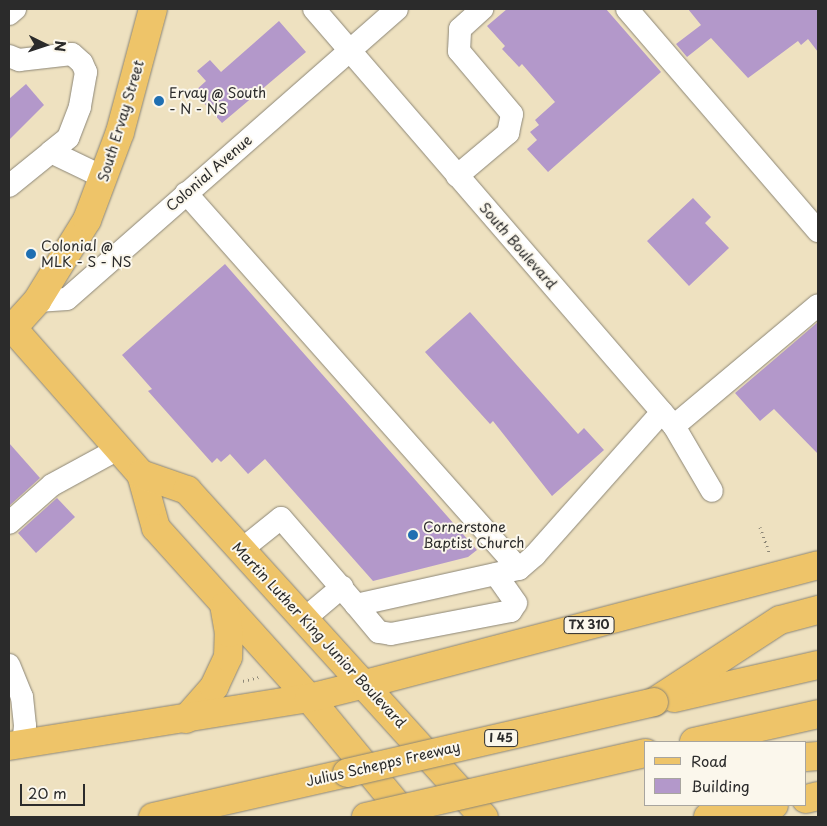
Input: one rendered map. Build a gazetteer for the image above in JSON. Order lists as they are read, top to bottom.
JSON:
{
  "streets": {
    "main road": [
      "South Ervay Street",
      "TX 310",
      "Martin Luther King Junior Boulevard",
      "I 45",
      "Julius Schepps Freeway"
    ],
    "street": ["Colonial Avenue", "South Boulevard"]
  },
  "crossings": [
    ["South Ervay Street", "Colonial Avenue"],
    ["South Ervay Street", "Martin Luther King Junior Boulevard"],
    ["Colonial Avenue", "South Boulevard"],
    ["TX 310", "Martin Luther King Junior Boulevard"]
  ],
  "places": ["Ervay @ South - N - NS", "Colonial @ MLK - S - NS", "Cornerstone Baptist Church"],
  "legend": ["Road", "Building"],
  "scale_bar": "20 m",
  "north": "right"
}
